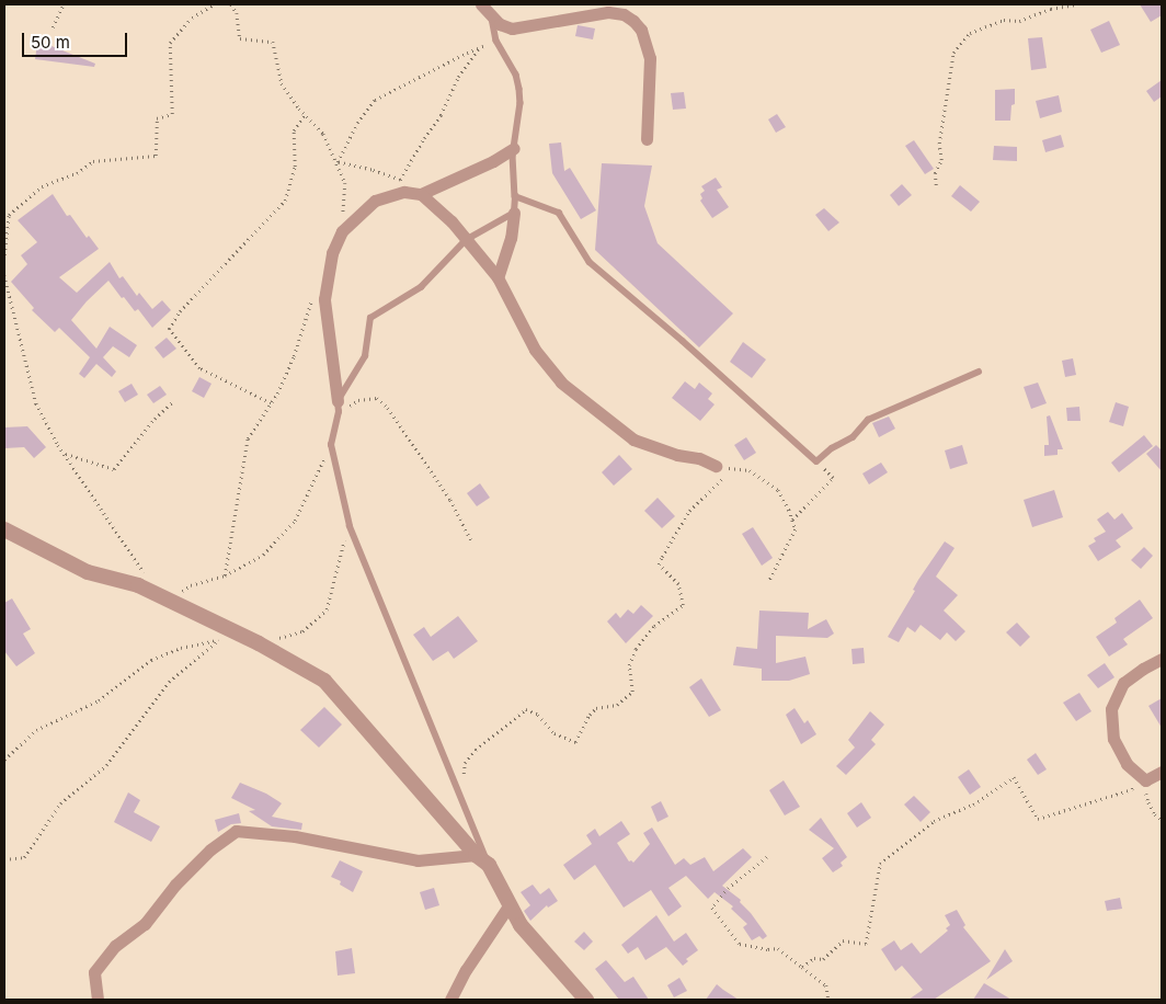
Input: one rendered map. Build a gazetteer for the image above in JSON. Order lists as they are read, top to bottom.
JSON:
{
  "scale_bar": "50 m"
}
